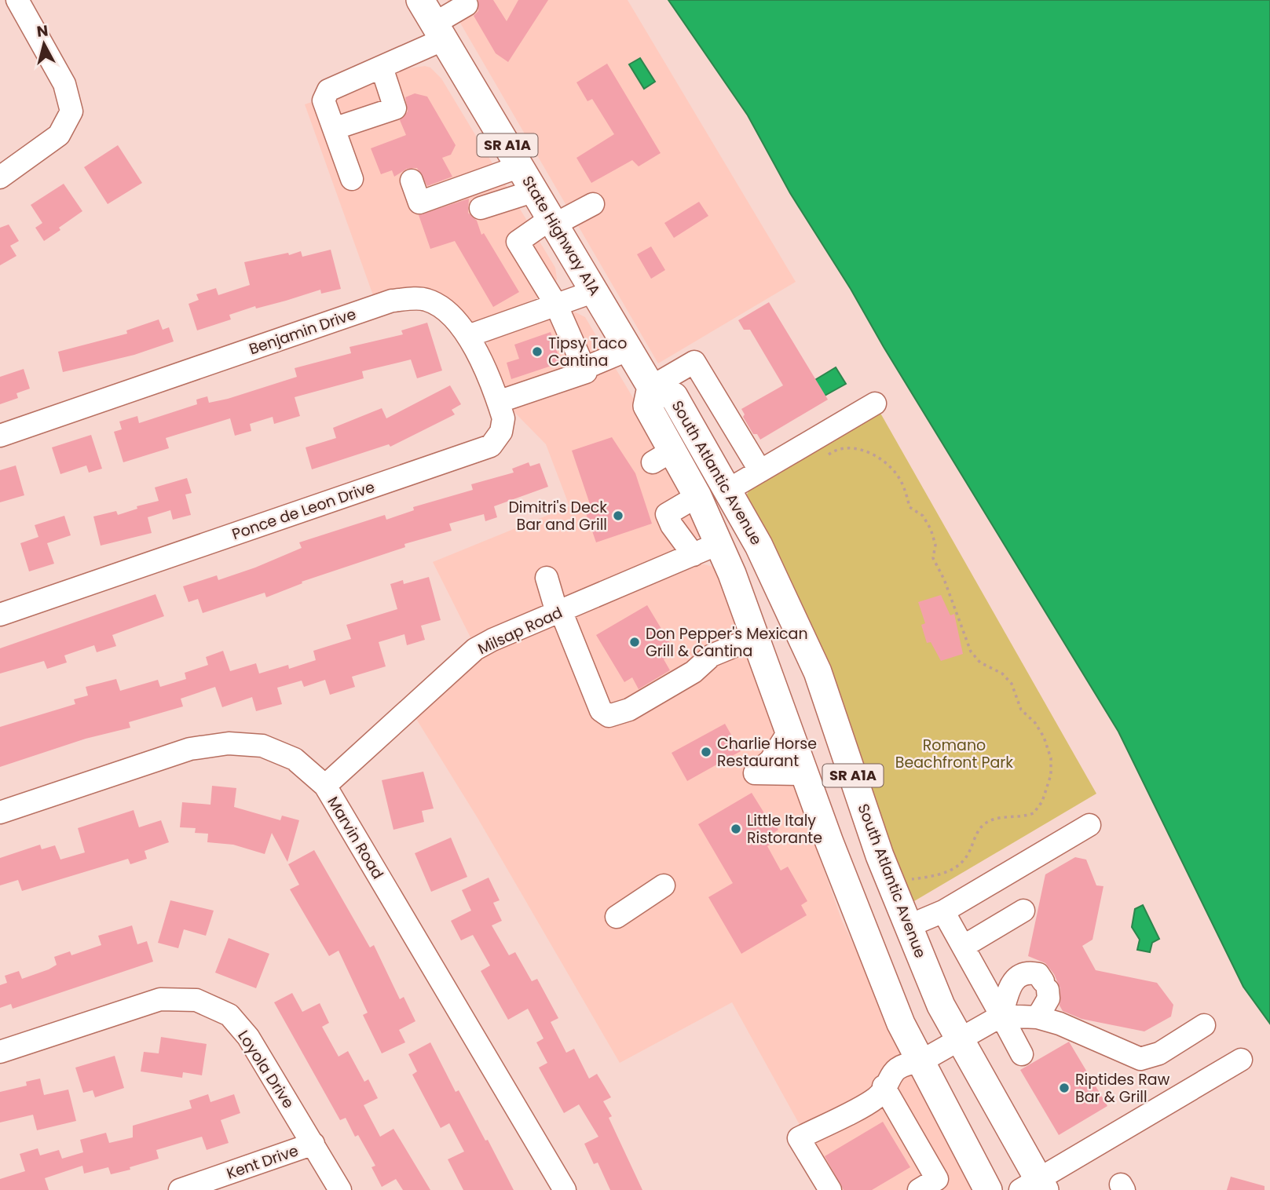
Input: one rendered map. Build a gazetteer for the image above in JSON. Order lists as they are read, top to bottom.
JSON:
{
  "streets": {
    "main road": ["SR A1A", "State Highway A1A", "South Atlantic Avenue"],
    "street": [
      "Benjamin Drive",
      "Ponce de Leon Drive",
      "Milsap Road",
      "Marvin Road",
      "Loyola Drive",
      "Kent Drive"
    ]
  },
  "crossings": [
    ["State Highway A1A", "South Atlantic Avenue"],
    ["Benjamin Drive", "Ponce de Leon Drive"],
    ["South Atlantic Avenue", "Milsap Road"],
    ["Milsap Road", "Marvin Road"],
    ["Loyola Drive", "Kent Drive"]
  ],
  "parks": ["Romano Beachfront Park"],
  "places": [
    "Tipsy Taco Cantina",
    "Dimitri's Deck Bar and Grill",
    "Don Pepper's Mexican Grill & Cantina",
    "Charlie Horse Restaurant",
    "Little Italy Ristorante",
    "Riptides Raw Bar & Grill"
  ],
  "north": "top"
}
